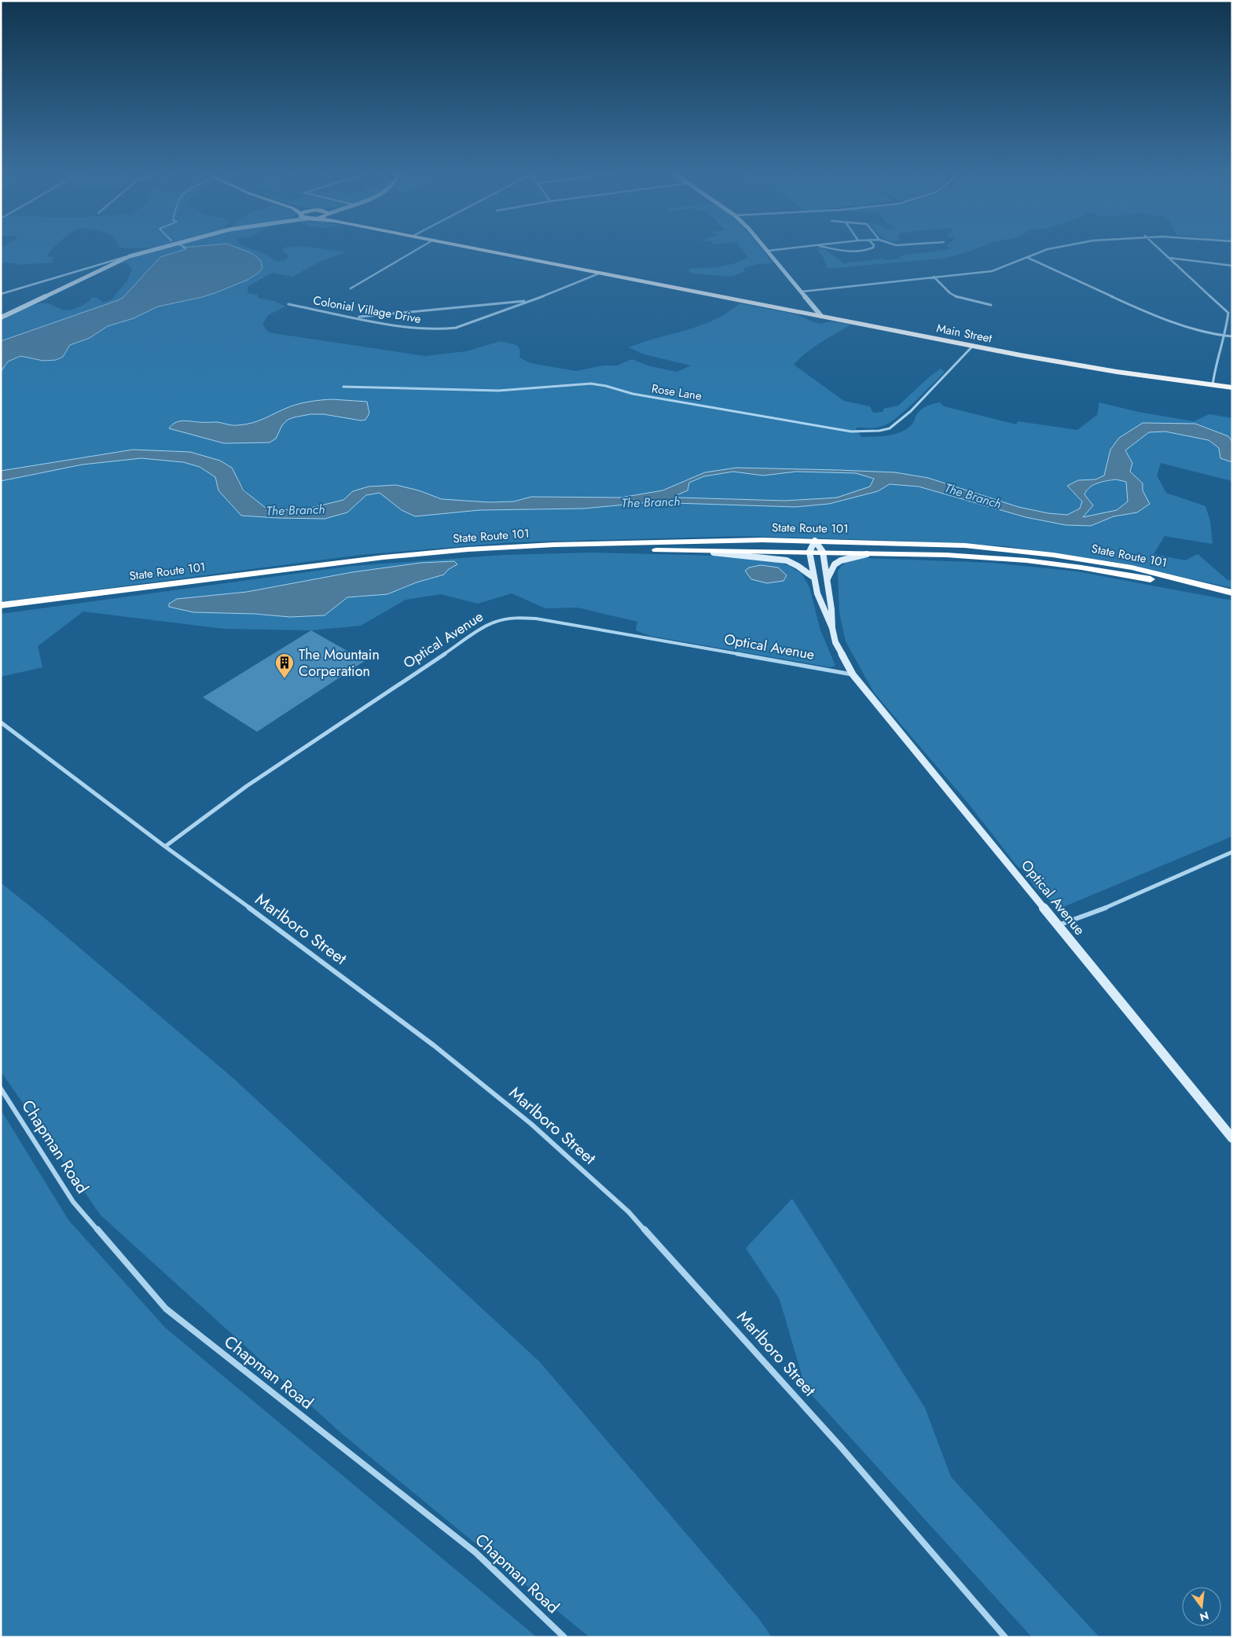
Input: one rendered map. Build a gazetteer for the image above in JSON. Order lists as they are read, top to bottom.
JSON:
{
  "streets": {
    "highway": ["Main Street", "State Route 101"],
    "street": [
      "Colonial Village Drive",
      "Rose Lane",
      "Optical Avenue",
      "Marlboro Street",
      "Chapman Road"
    ]
  },
  "crossings": [
    ["Colonial Village Drive", "Main Street"],
    ["Main Street", "Rose Lane"],
    ["Optical Avenue", "Marlboro Street"]
  ],
  "water": ["The Branch"],
  "places": {
    "building": ["The Mountain Corperation"]
  },
  "north": "bottom"
}
